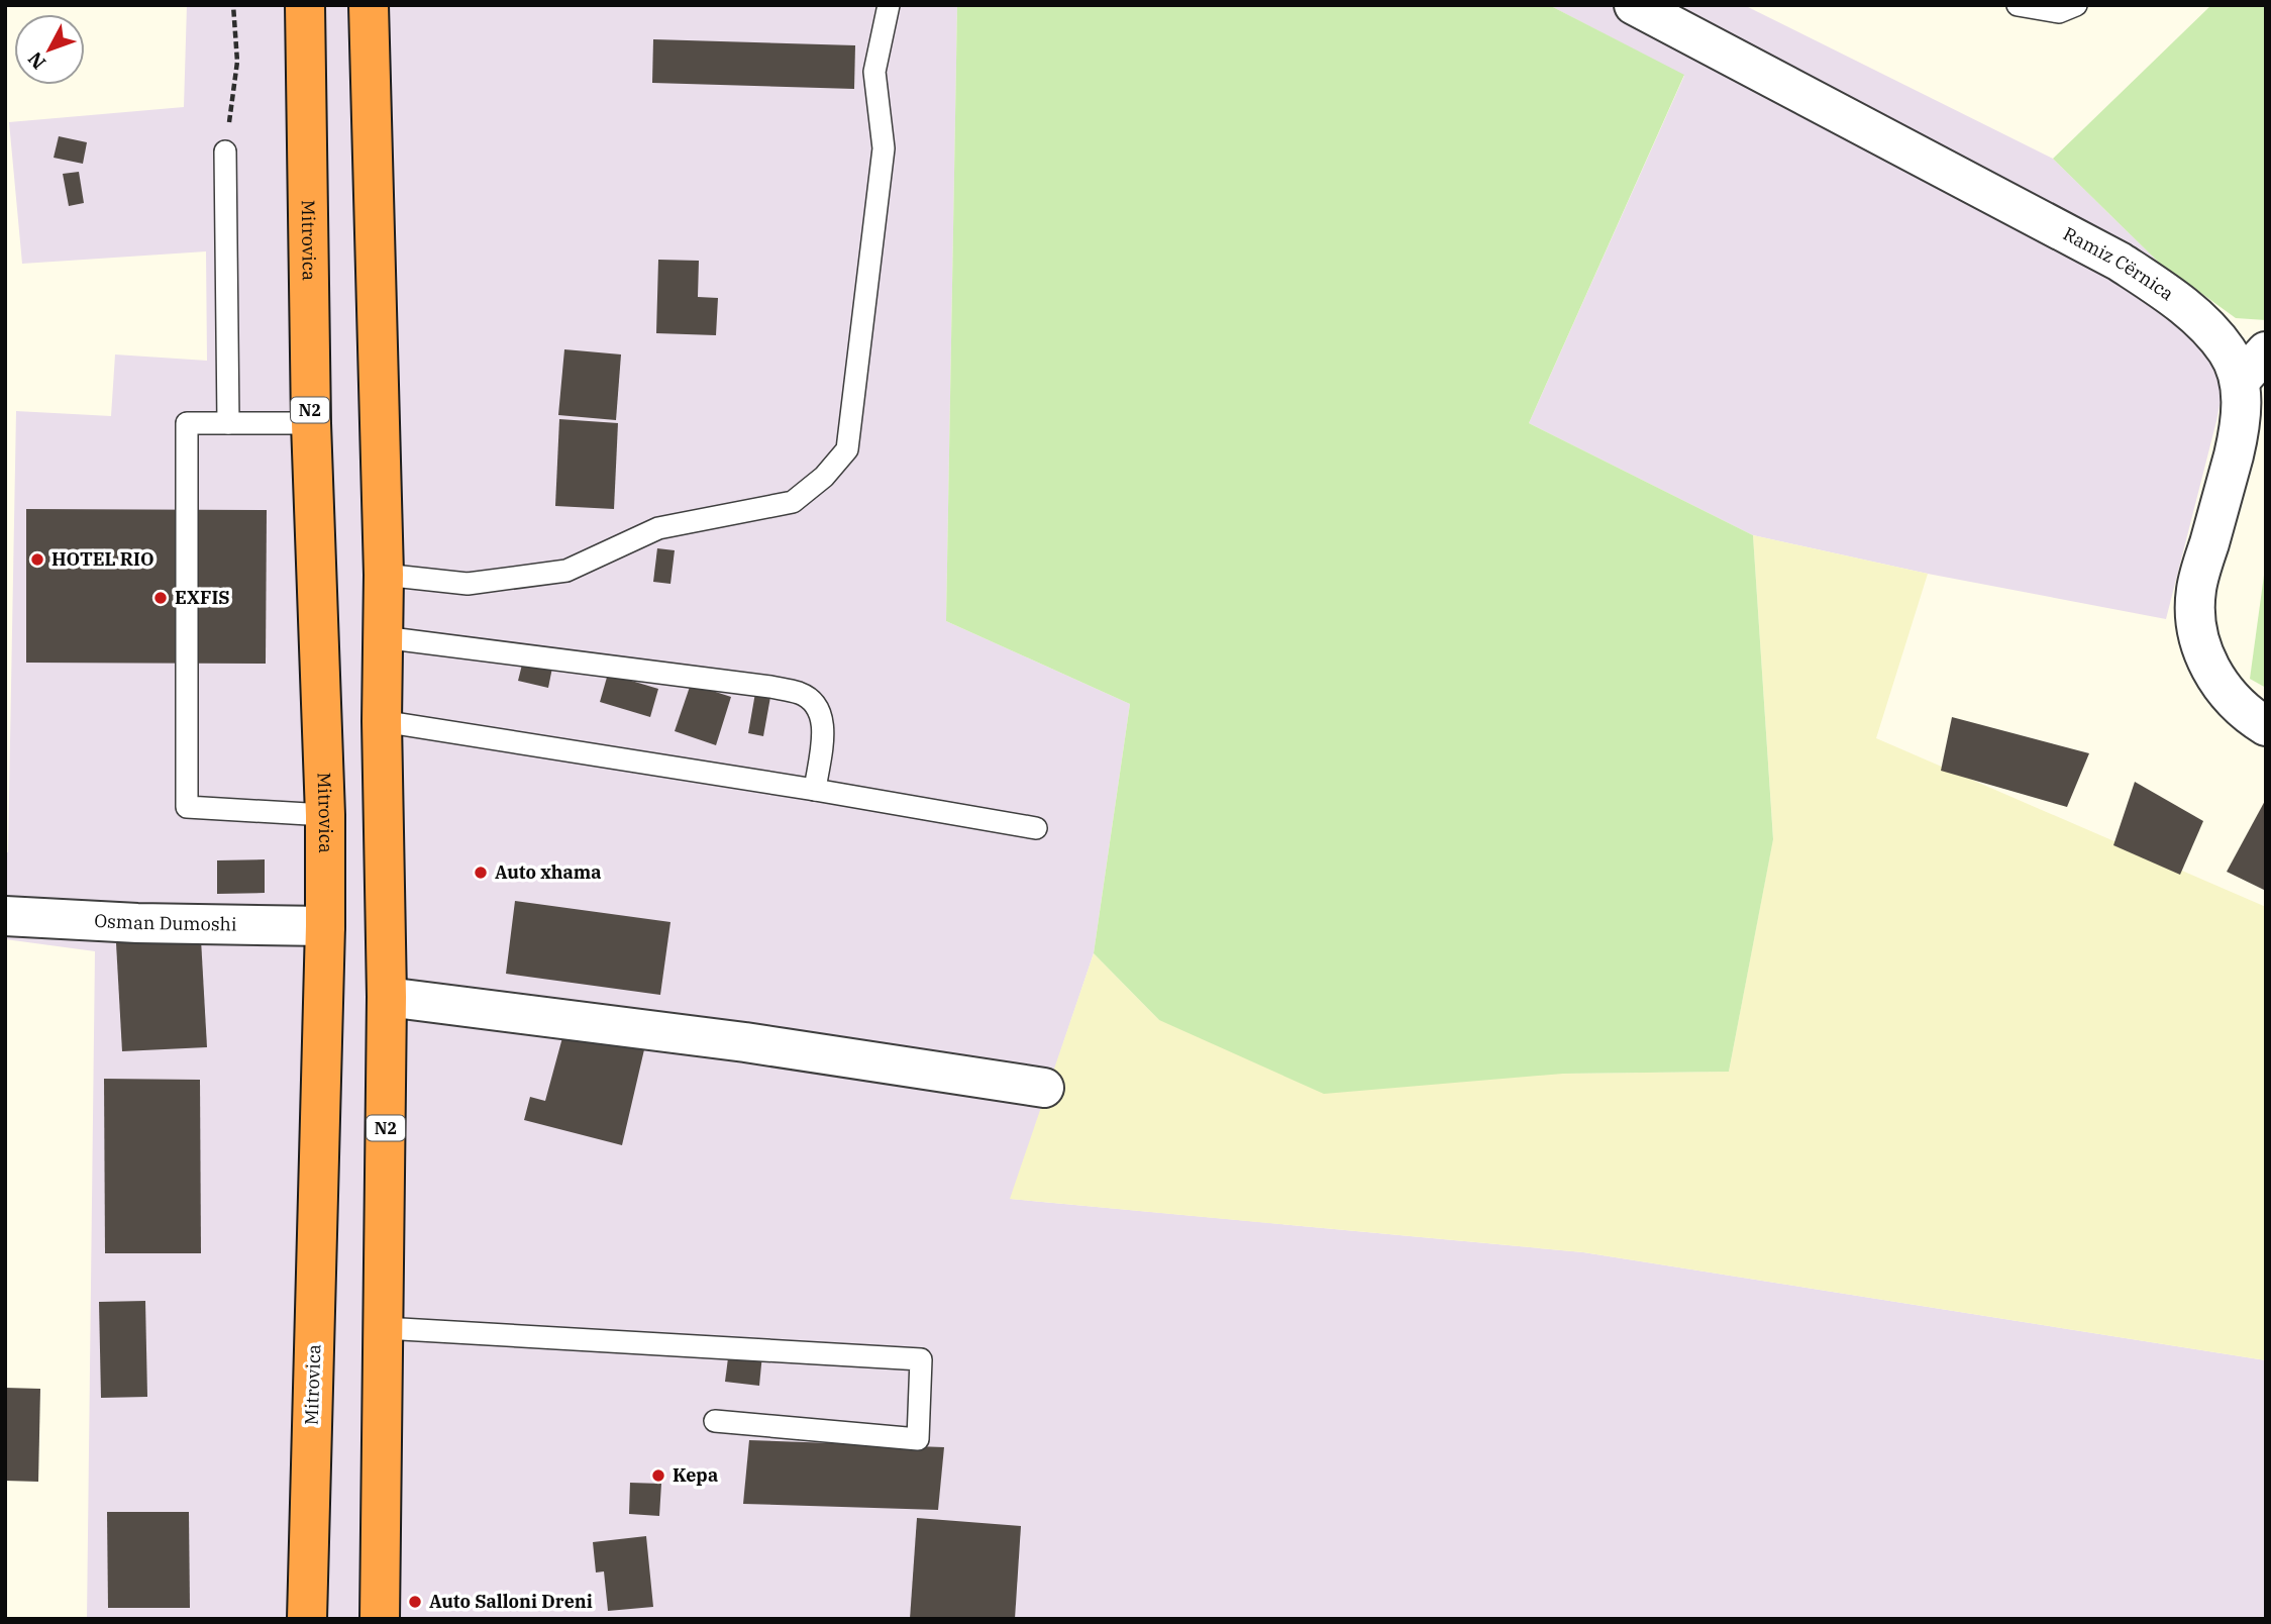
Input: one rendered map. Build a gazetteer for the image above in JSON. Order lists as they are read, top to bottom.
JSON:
{
  "streets": {
    "highway": ["Mitrovica", "N2"],
    "street": ["Ramiz Cërnica", "Osman Dumoshi"]
  },
  "crossings": [
    ["Mitrovica", "Osman Dumoshi"]
  ],
  "places": [
    "HOTEL RIO",
    "EXFIS",
    "Auto xhama",
    "Kepa",
    "Auto Salloni Dreni"
  ],
  "north": "bottom left"
}
